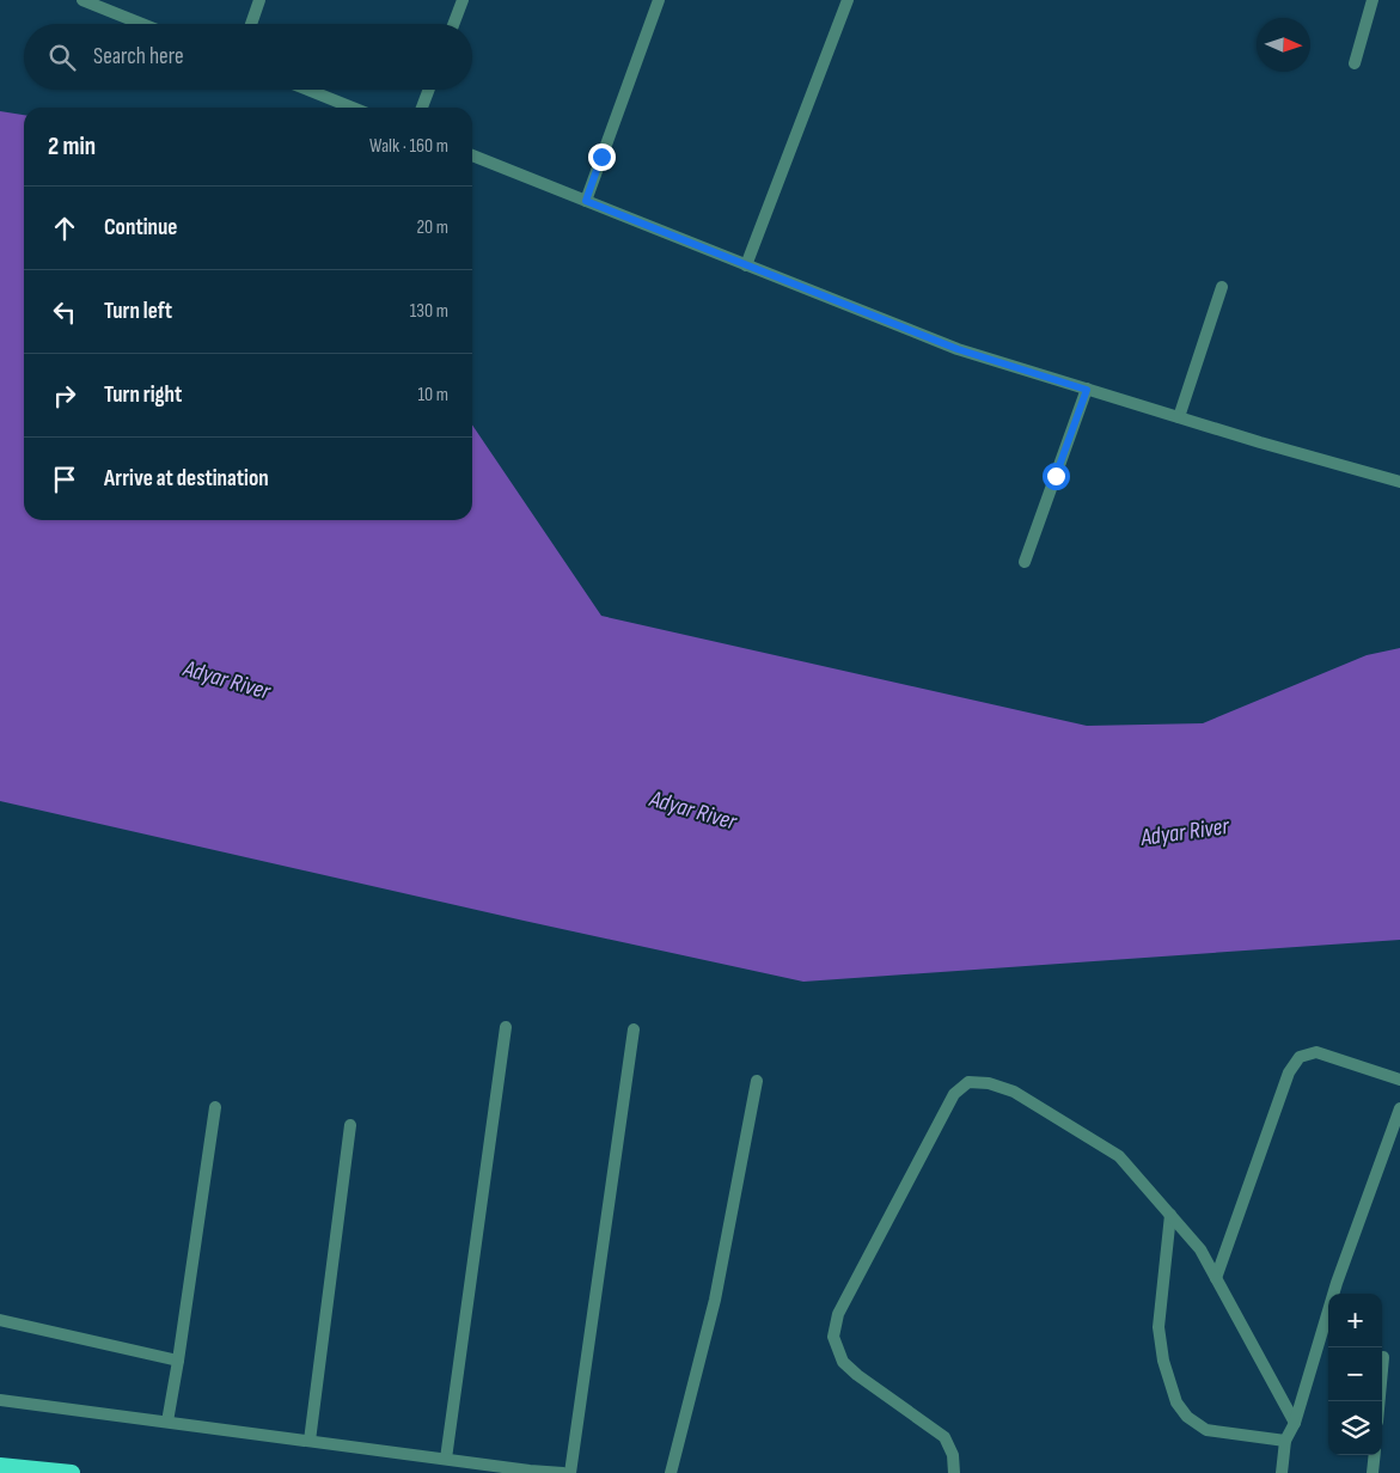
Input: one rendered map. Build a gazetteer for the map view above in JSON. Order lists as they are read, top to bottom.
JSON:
{
  "water": ["Adyar River"],
  "north": "right",
  "page": {
    "search": "Search here",
    "heading": ["2 min", "Walk · 160 m"],
    "list": [
      ["Continue", "20 m"],
      ["Turn left", "130 m"],
      ["Turn right", "10 m"],
      "Arrive at destination"
    ],
    "map_buttons": ["+", "−"]
  }
}
